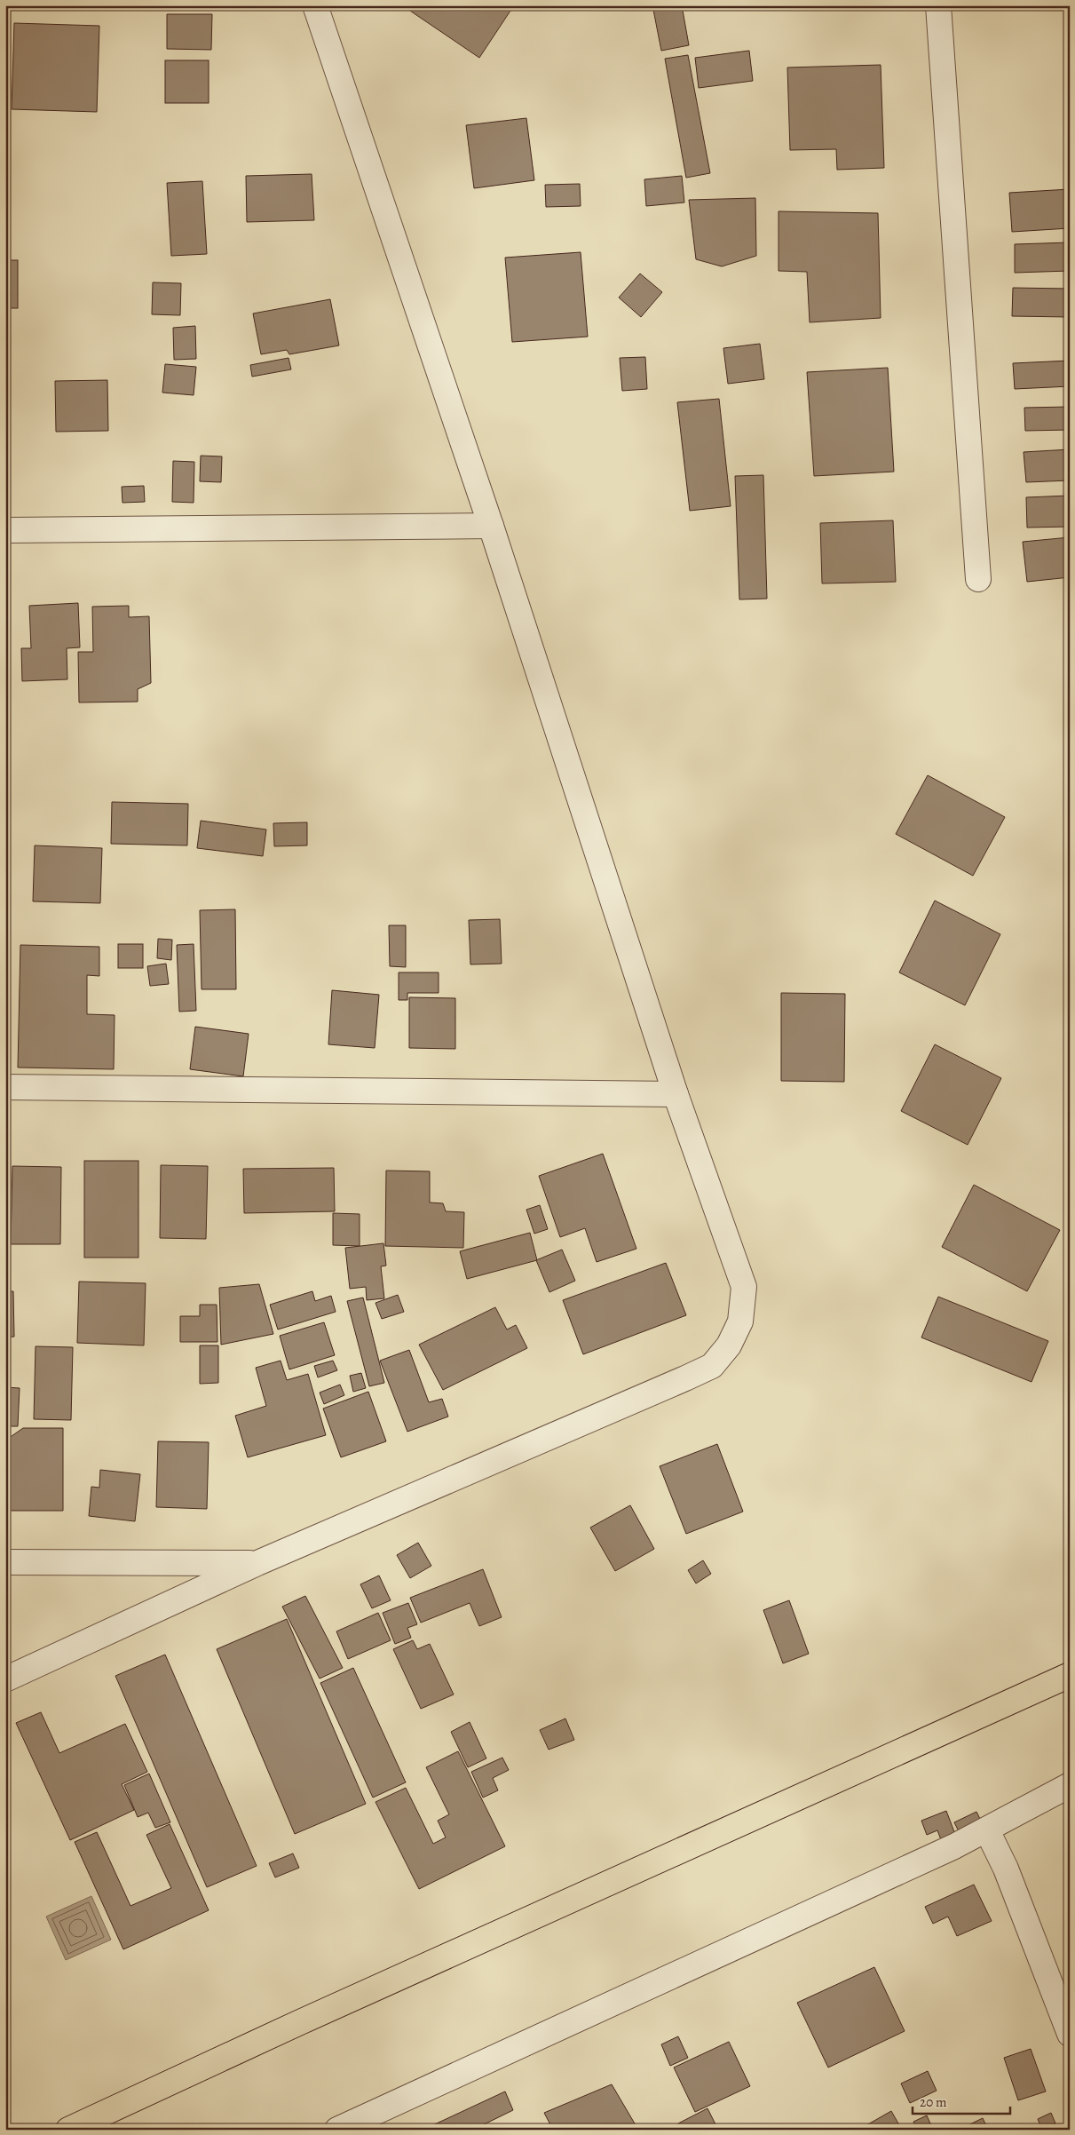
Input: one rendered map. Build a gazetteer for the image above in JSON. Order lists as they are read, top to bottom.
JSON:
{
  "scale_bar": "20 m"
}
